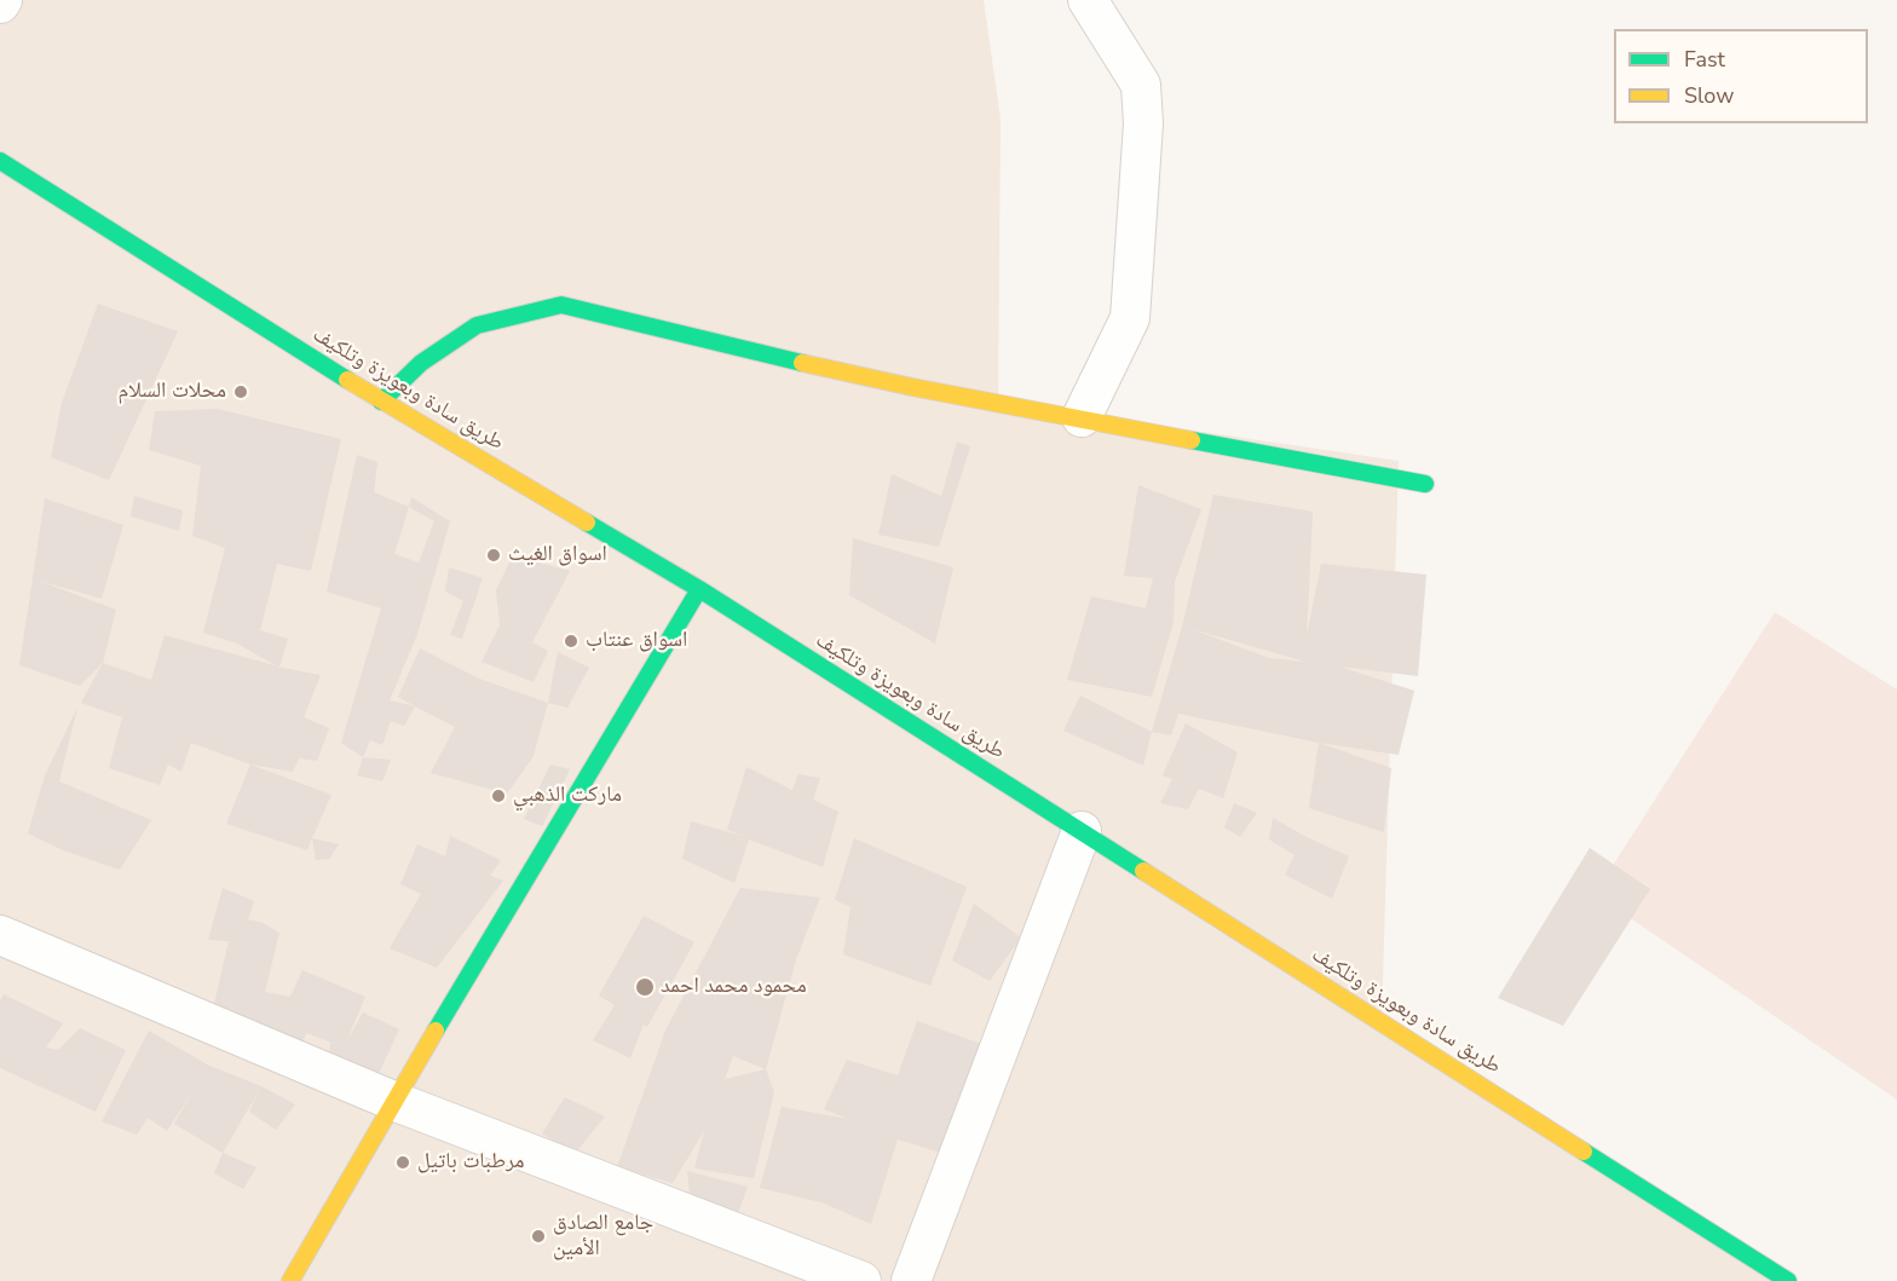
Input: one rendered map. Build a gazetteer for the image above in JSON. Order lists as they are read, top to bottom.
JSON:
{
  "streets": {
    "main road": ["طريق سادة وبعويزة وتلكيف"]
  },
  "places": [
    "محلات السلام",
    "اسواق الغيث",
    "اسواق عنتاب",
    "ماركت الذهبي",
    "محمود محمد احمد",
    "مرطبات باتيل",
    "جامع الصادق الأمين"
  ],
  "legend": ["Fast", "Slow"]
}
